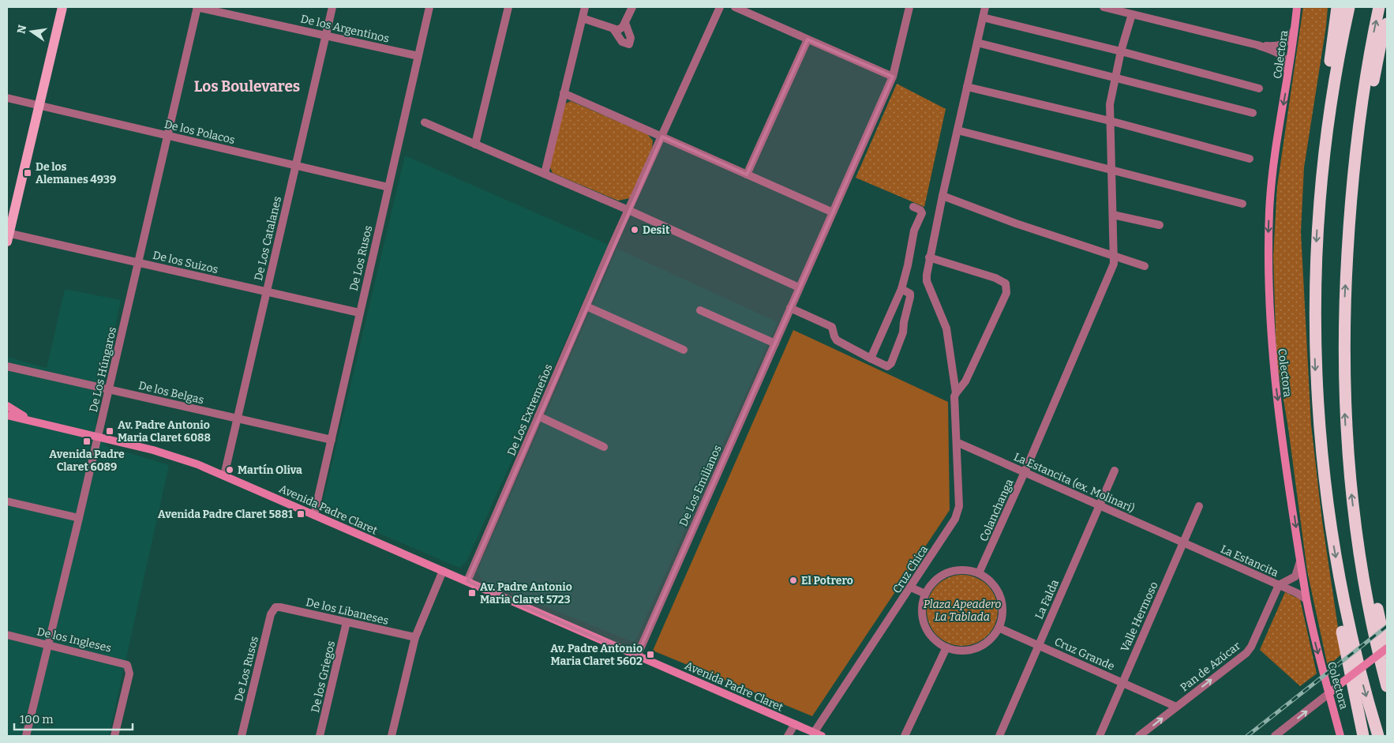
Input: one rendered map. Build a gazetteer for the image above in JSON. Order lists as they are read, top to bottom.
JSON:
{
  "streets": {
    "main road": ["Colectora", "Avenida Padre Claret"],
    "street": [
      "De los Argentinos",
      "De los Polacos",
      "De Los Catalanes",
      "De Los Rusos",
      "De los Suizos",
      "De Los Húngaros",
      "De los Belgas",
      "De Los Extremeños",
      "La Estancita (ex. Molinari)",
      "De Los Emilianos",
      "Colanchanga",
      "La Estancita",
      "Cruz Chica",
      "La Falda",
      "De los Libaneses",
      "Valle Hermoso",
      "De los Ingleses",
      "Cruz Grande",
      "Pan de Azúcar",
      "De los Griegos"
    ]
  },
  "crossings": [
    ["De los Argentinos", "De Los Catalanes"],
    ["De los Argentinos", "De Los Rusos"],
    ["De los Argentinos", "De Los Húngaros"],
    ["Colectora", "La Estancita"],
    ["De los Polacos", "De Los Catalanes"],
    ["De los Polacos", "De Los Rusos"],
    ["De los Polacos", "De Los Húngaros"],
    ["De Los Catalanes", "De los Suizos"],
    ["De Los Catalanes", "De los Belgas"],
    ["De Los Catalanes", "Avenida Padre Claret"],
    ["De Los Rusos", "De los Suizos"],
    ["De Los Rusos", "De los Belgas"],
    ["De Los Rusos", "Avenida Padre Claret"],
    ["De Los Rusos", "De los Libaneses"],
    ["De los Suizos", "De Los Húngaros"],
    ["De Los Húngaros", "De los Belgas"],
    ["De Los Húngaros", "Avenida Padre Claret"],
    ["De Los Húngaros", "De los Ingleses"],
    ["De Los Extremeños", "Avenida Padre Claret"],
    ["La Estancita (ex. Molinari)", "Colanchanga"],
    ["La Estancita (ex. Molinari)", "La Estancita"],
    ["La Estancita (ex. Molinari)", "Cruz Chica"],
    ["La Estancita (ex. Molinari)", "La Falda"],
    ["La Estancita (ex. Molinari)", "Valle Hermoso"],
    ["De Los Emilianos", "Avenida Padre Claret"],
    ["Avenida Padre Claret", "Cruz Chica"],
    ["Colanchanga", "Cruz Grande"],
    ["La Estancita", "Valle Hermoso"],
    ["La Estancita", "Pan de Azúcar"],
    ["La Falda", "Cruz Grande"],
    ["De los Libaneses", "De los Griegos"],
    ["Valle Hermoso", "Cruz Grande"],
    ["Cruz Grande", "Pan de Azúcar"]
  ],
  "one_way": ["Colectora", "Pan de Azúcar"],
  "districts": ["Los Boulevares"],
  "parks": ["Plaza Apeadero La Tablada"],
  "places": {
    "transit": [
      "De los Alemanes 4939",
      "Av. Padre Antonio Maria Claret 6088",
      "Avenida Padre Claret 6089",
      "Avenida Padre Claret 5881",
      "Av. Padre Antonio Maria Claret 5723",
      "Av. Padre Antonio Maria Claret 5602"
    ],
    "other": ["Desit", "Martín Oliva", "El Potrero"]
  },
  "scale_bar": "100 m",
  "north": "left"
}
